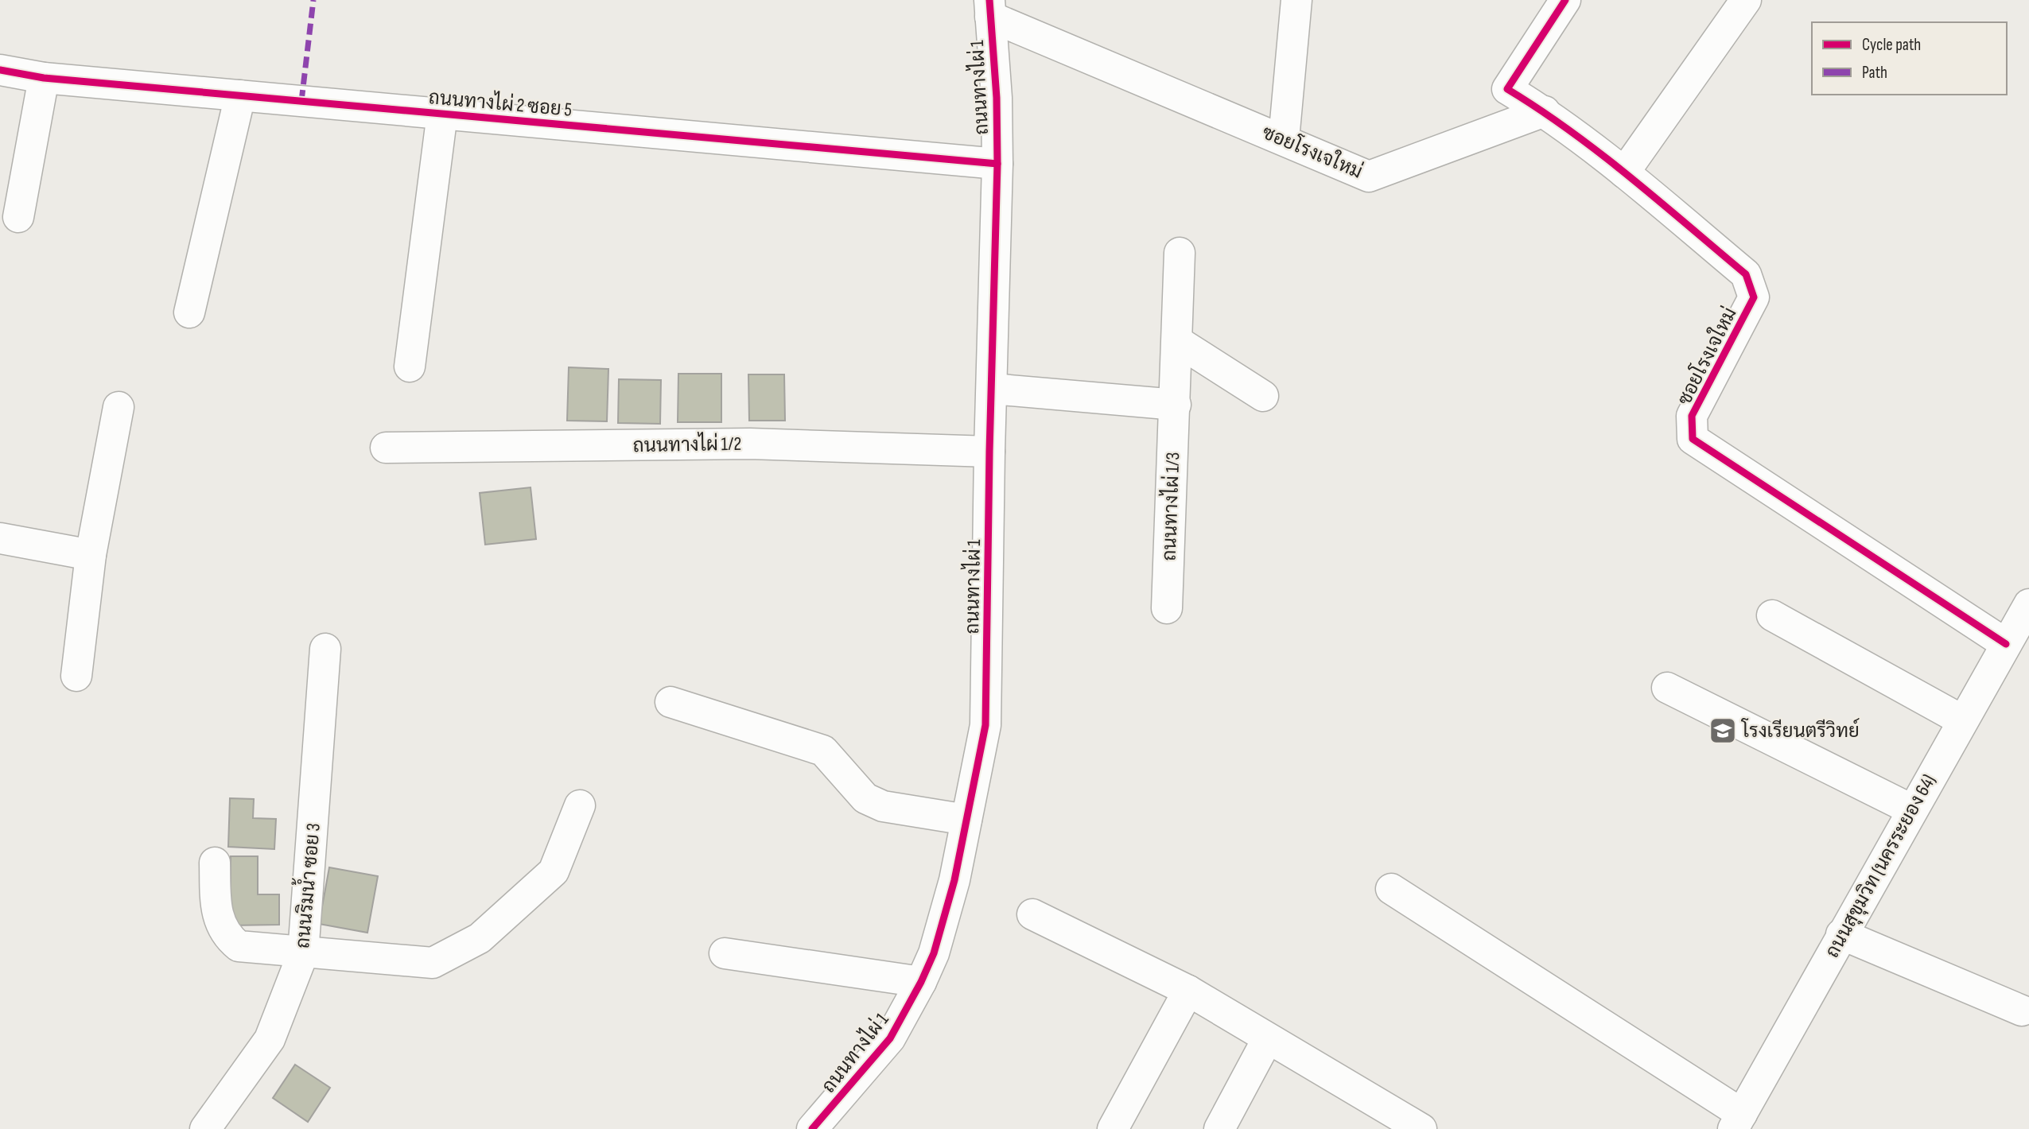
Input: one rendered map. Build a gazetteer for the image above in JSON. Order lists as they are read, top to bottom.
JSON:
{
  "streets": {
    "street": [
      "ถนนทางไผ่ 1",
      "ถนนทางไผ่ 2 ซอย 5",
      "ซอยโรงเจใหม่",
      "ถนนทางไผ่ 1/2",
      "ถนนทางไผ่ 1/3",
      "ถนนสุขุมวิท (นครระยอง 64)",
      "ถนนริมน้ำ ซอย 3"
    ]
  },
  "crossings": [
    ["ถนนทางไผ่ 1", "ถนนทางไผ่ 2 ซอย 5"],
    ["ถนนทางไผ่ 1", "ซอยโรงเจใหม่"],
    ["ถนนทางไผ่ 1", "ถนนทางไผ่ 1/2"],
    ["ซอยโรงเจใหม่", "ถนนสุขุมวิท (นครระยอง 64)"]
  ],
  "places": {
    "school or university": ["โรงเรียนตรีวิทย์"]
  },
  "legend": ["Cycle path", "Path"]
}
